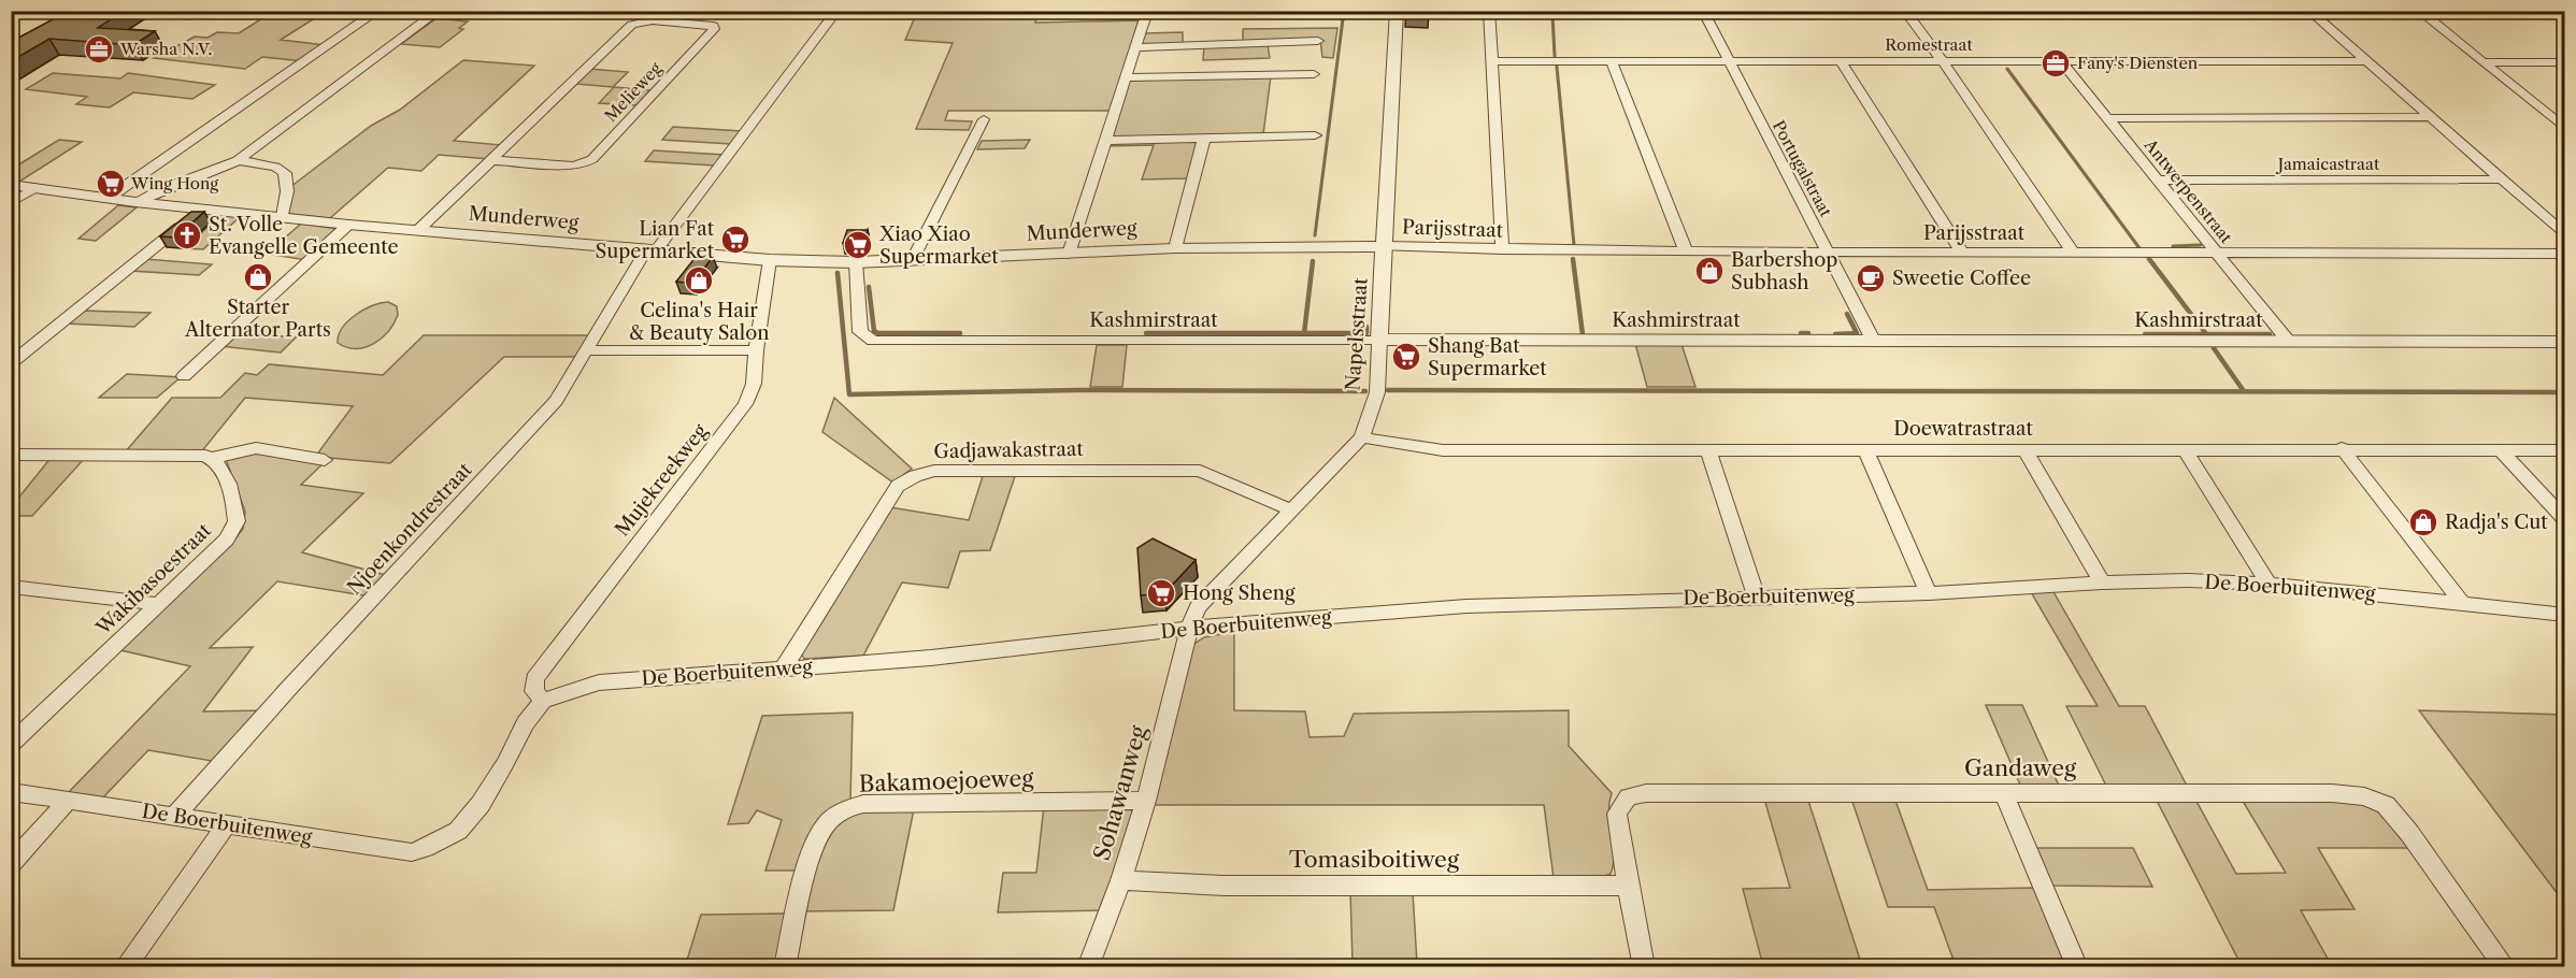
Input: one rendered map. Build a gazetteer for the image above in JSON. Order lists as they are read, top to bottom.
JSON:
{
  "streets": {
    "street": [
      "Romestraat",
      "Melieweg",
      "Jamaicastraat",
      "Portugalstraat",
      "Antwerpenstraat",
      "Munderweg",
      "Parijsstraat",
      "Kashmirstraat",
      "Napelsstraat",
      "Doewatrastraat",
      "Gadjawakastraat",
      "Mujekreekweg",
      "Njoenkondrestraat",
      "Wakibasoestraat",
      "De Boerbuitenweg",
      "Gandaweg",
      "Bakamoejoeweg",
      "Sohawanweg",
      "Tomasiboitiweg"
    ]
  },
  "crossings": [
    ["Romestraat", "Portugalstraat"],
    ["Romestraat", "Antwerpenstraat"],
    ["Jamaicastraat", "Antwerpenstraat"],
    ["Portugalstraat", "Parijsstraat"],
    ["Portugalstraat", "Kashmirstraat"],
    ["Antwerpenstraat", "Parijsstraat"],
    ["Antwerpenstraat", "Kashmirstraat"],
    ["Munderweg", "Parijsstraat"],
    ["Munderweg", "Kashmirstraat"],
    ["Munderweg", "Napelsstraat"],
    ["Munderweg", "Mujekreekweg"],
    ["Munderweg", "Njoenkondrestraat"],
    ["Parijsstraat", "Napelsstraat"],
    ["Kashmirstraat", "Napelsstraat"],
    ["Napelsstraat", "Doewatrastraat"],
    ["Napelsstraat", "Gadjawakastraat"],
    ["Napelsstraat", "De Boerbuitenweg"],
    ["Napelsstraat", "Sohawanweg"],
    ["Gadjawakastraat", "De Boerbuitenweg"],
    ["Mujekreekweg", "De Boerbuitenweg"],
    ["Njoenkondrestraat", "De Boerbuitenweg"],
    ["De Boerbuitenweg", "Sohawanweg"],
    ["Gandaweg", "Tomasiboitiweg"],
    ["Bakamoejoeweg", "Sohawanweg"],
    ["Sohawanweg", "Tomasiboitiweg"]
  ],
  "places": {
    "office": ["Warsha N.V.", "Fany's Diensten"],
    "supermarket": [
      "Wing Hong",
      "Lian Fat Supermarket",
      "Xiao Xiao Supermarket",
      "Shang Bat Supermarket",
      "Hong Sheng"
    ],
    "church": ["St. Volle Evangelle Gemeente"],
    "shop": [
      "Barbershop Subhash",
      "Starter Alternator Parts",
      "Celina's Hair & Beauty Salon",
      "Radja's Cut"
    ],
    "cafe": ["Sweetie Coffee"]
  }
}
